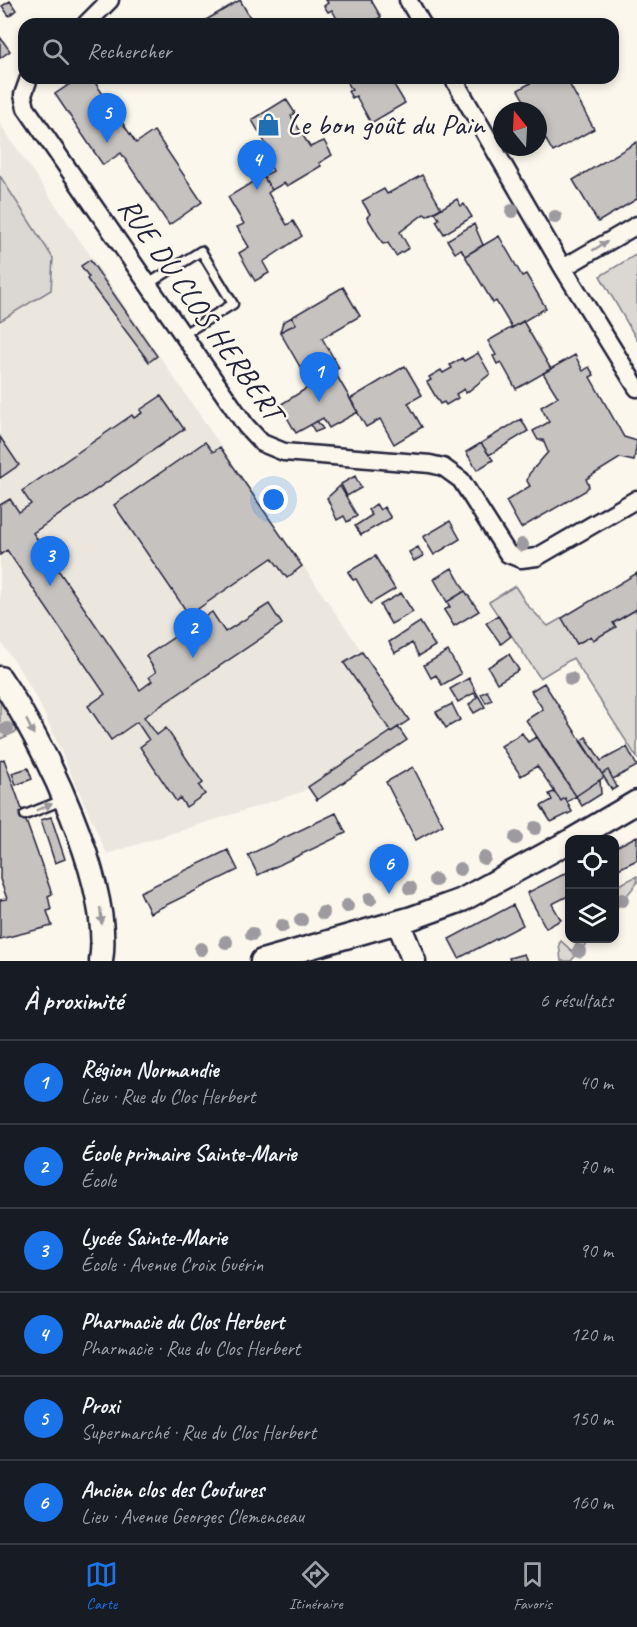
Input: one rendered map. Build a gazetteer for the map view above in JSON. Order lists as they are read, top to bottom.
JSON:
{
  "streets": {
    "street": ["RUE DU CLOS HERBERT"]
  },
  "places": {
    "shop": ["Le bon goût du Pain"]
  },
  "north": "top",
  "page": {
    "search": "Rechercher",
    "pins": [
      "5",
      "4",
      "1",
      "3",
      "2",
      "6"
    ],
    "heading": ["À proximité", "6 résultats"],
    "list": [
      {
        "mark": "1",
        "name": "Région Normandie",
        "note": "Lieu · Rue du Clos Herbert",
        "value": "40 m"
      },
      {
        "mark": "2",
        "name": "École primaire Sainte-Marie",
        "note": "École",
        "value": "70 m"
      },
      {
        "mark": "3",
        "name": "Lycée Sainte-Marie",
        "note": "École · Avenue Croix Guérin",
        "value": "90 m"
      },
      {
        "mark": "4",
        "name": "Pharmacie du Clos Herbert",
        "note": "Pharmacie · Rue du Clos Herbert",
        "value": "120 m"
      },
      {
        "mark": "5",
        "name": "Proxi",
        "note": "Supermarché · Rue du Clos Herbert",
        "value": "150 m"
      },
      {
        "mark": "6",
        "name": "Ancien clos des Coutures",
        "note": "Lieu · Avenue Georges Clemenceau",
        "value": "160 m"
      }
    ],
    "nav": ["Carte", "Itinéraire", "Favoris"]
  }
}
